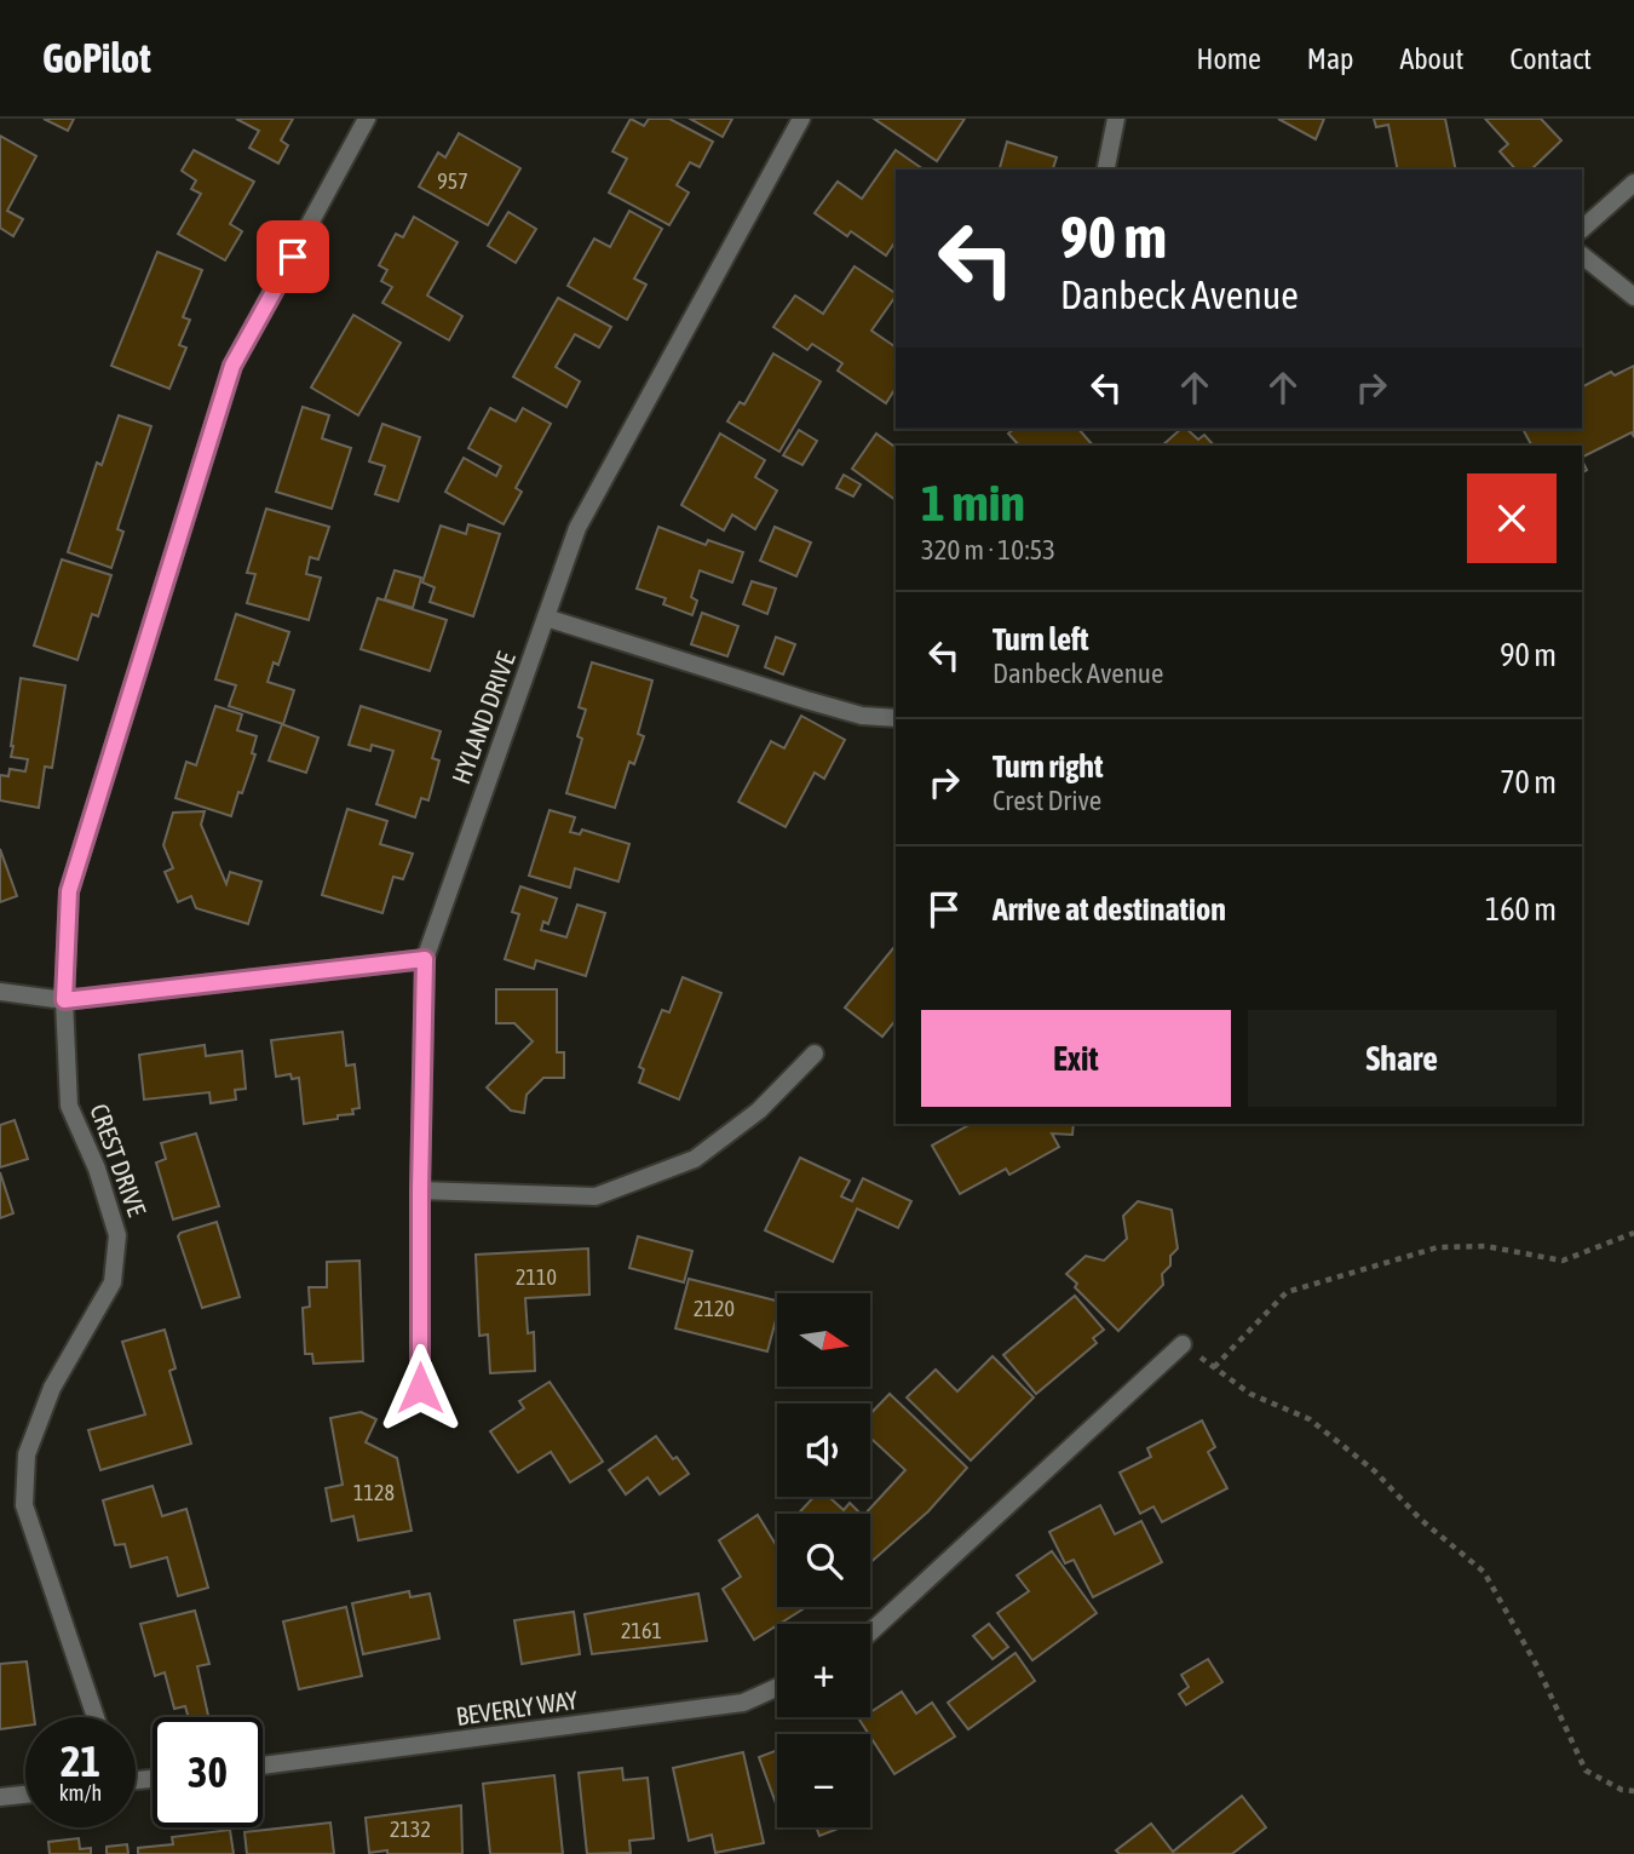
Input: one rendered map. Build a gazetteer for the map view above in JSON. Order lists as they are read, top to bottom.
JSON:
{
  "streets": {
    "street": ["HYLAND DRIVE", "CREST DRIVE", "BEVERLY WAY"]
  },
  "house_numbers": [
    "957",
    "2110",
    "2120",
    "1128",
    "2161",
    "2132"
  ],
  "north": "right",
  "page": {
    "header": "GoPilot",
    "nav": [
      "Home",
      "Map",
      "About",
      "Contact"
    ],
    "turn": ["90 m", "Danbeck Avenue"],
    "heading": ["1 min", "320 m · 10:53"],
    "list": [
      {
        "name": "Turn left",
        "note": "Danbeck Avenue",
        "value": "90 m"
      },
      {
        "name": "Turn right",
        "note": "Crest Drive",
        "value": "70 m"
      },
      {
        "name": "Arrive at destination",
        "value": "160 m"
      }
    ],
    "buttons": ["Exit", "Share"],
    "map_buttons": ["+", "−"],
    "speed": "21 km/h",
    "limit": "30"
  }
}
